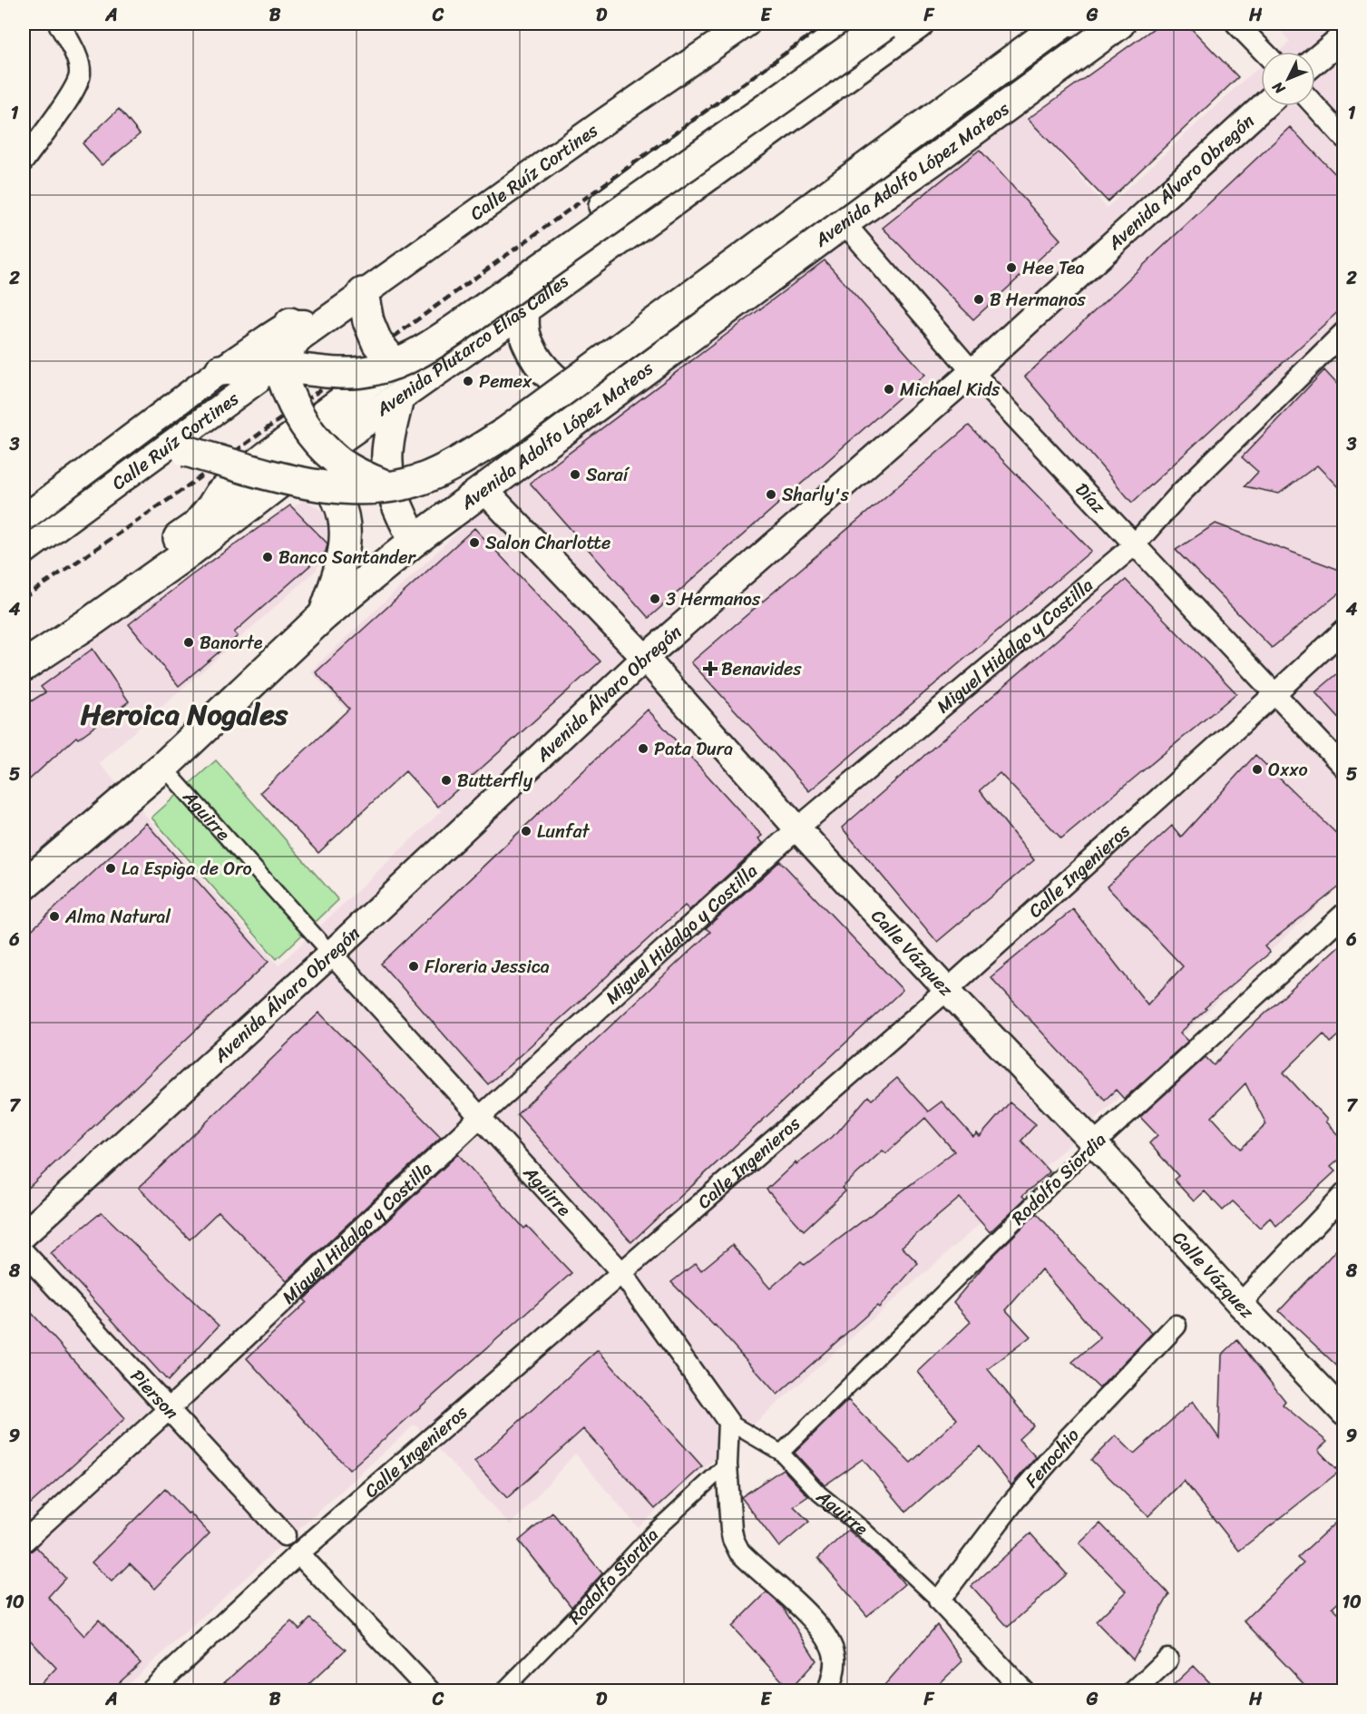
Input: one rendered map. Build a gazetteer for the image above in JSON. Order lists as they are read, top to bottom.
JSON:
{
  "streets": {
    "highway": ["Avenida Adolfo López Mateos", "Avenida Plutarco Elías Calles"],
    "street": [
      "Calle Ruíz Cortines",
      "Avenida Álvaro Obregón",
      "Díaz",
      "Miguel Hidalgo y Costilla",
      "Aguirre",
      "Calle Ingenieros",
      "Calle Vázquez",
      "Rodolfo Siordia",
      "Pierson",
      "Fenochio"
    ]
  },
  "crossings": [
    ["Avenida Adolfo López Mateos", "Díaz"],
    ["Avenida Adolfo López Mateos", "Aguirre"],
    ["Avenida Adolfo López Mateos", "Calle Vázquez"],
    ["Avenida Álvaro Obregón", "Díaz"],
    ["Avenida Álvaro Obregón", "Aguirre"],
    ["Avenida Álvaro Obregón", "Calle Vázquez"],
    ["Díaz", "Miguel Hidalgo y Costilla"],
    ["Díaz", "Calle Ingenieros"],
    ["Miguel Hidalgo y Costilla", "Aguirre"],
    ["Miguel Hidalgo y Costilla", "Calle Vázquez"],
    ["Miguel Hidalgo y Costilla", "Pierson"],
    ["Aguirre", "Calle Ingenieros"],
    ["Aguirre", "Rodolfo Siordia"],
    ["Aguirre", "Fenochio"],
    ["Calle Ingenieros", "Calle Vázquez"],
    ["Calle Vázquez", "Rodolfo Siordia"]
  ],
  "districts": ["Heroica Nogales"],
  "places": {
    "other": [
      "Hee Tea",
      "B Hermanos",
      "Pemex",
      "Michael Kids",
      "Saraí",
      "Sharly's",
      "Salon Charlotte",
      "Banco Santander",
      "3 Hermanos",
      "Banorte",
      "Pata Dura",
      "Oxxo",
      "Butterfly",
      "Lunfat",
      "La Espiga de Oro",
      "Alma Natural",
      "Floreria Jessica"
    ],
    "health": ["Benavides"]
  },
  "north": "bottom left",
  "grid": {
    "columns": [
      "A",
      "B",
      "C",
      "D",
      "E",
      "F",
      "G",
      "H"
    ],
    "rows": [
      "1",
      "2",
      "3",
      "4",
      "5",
      "6",
      "7",
      "8",
      "9",
      "10"
    ]
  }
}
